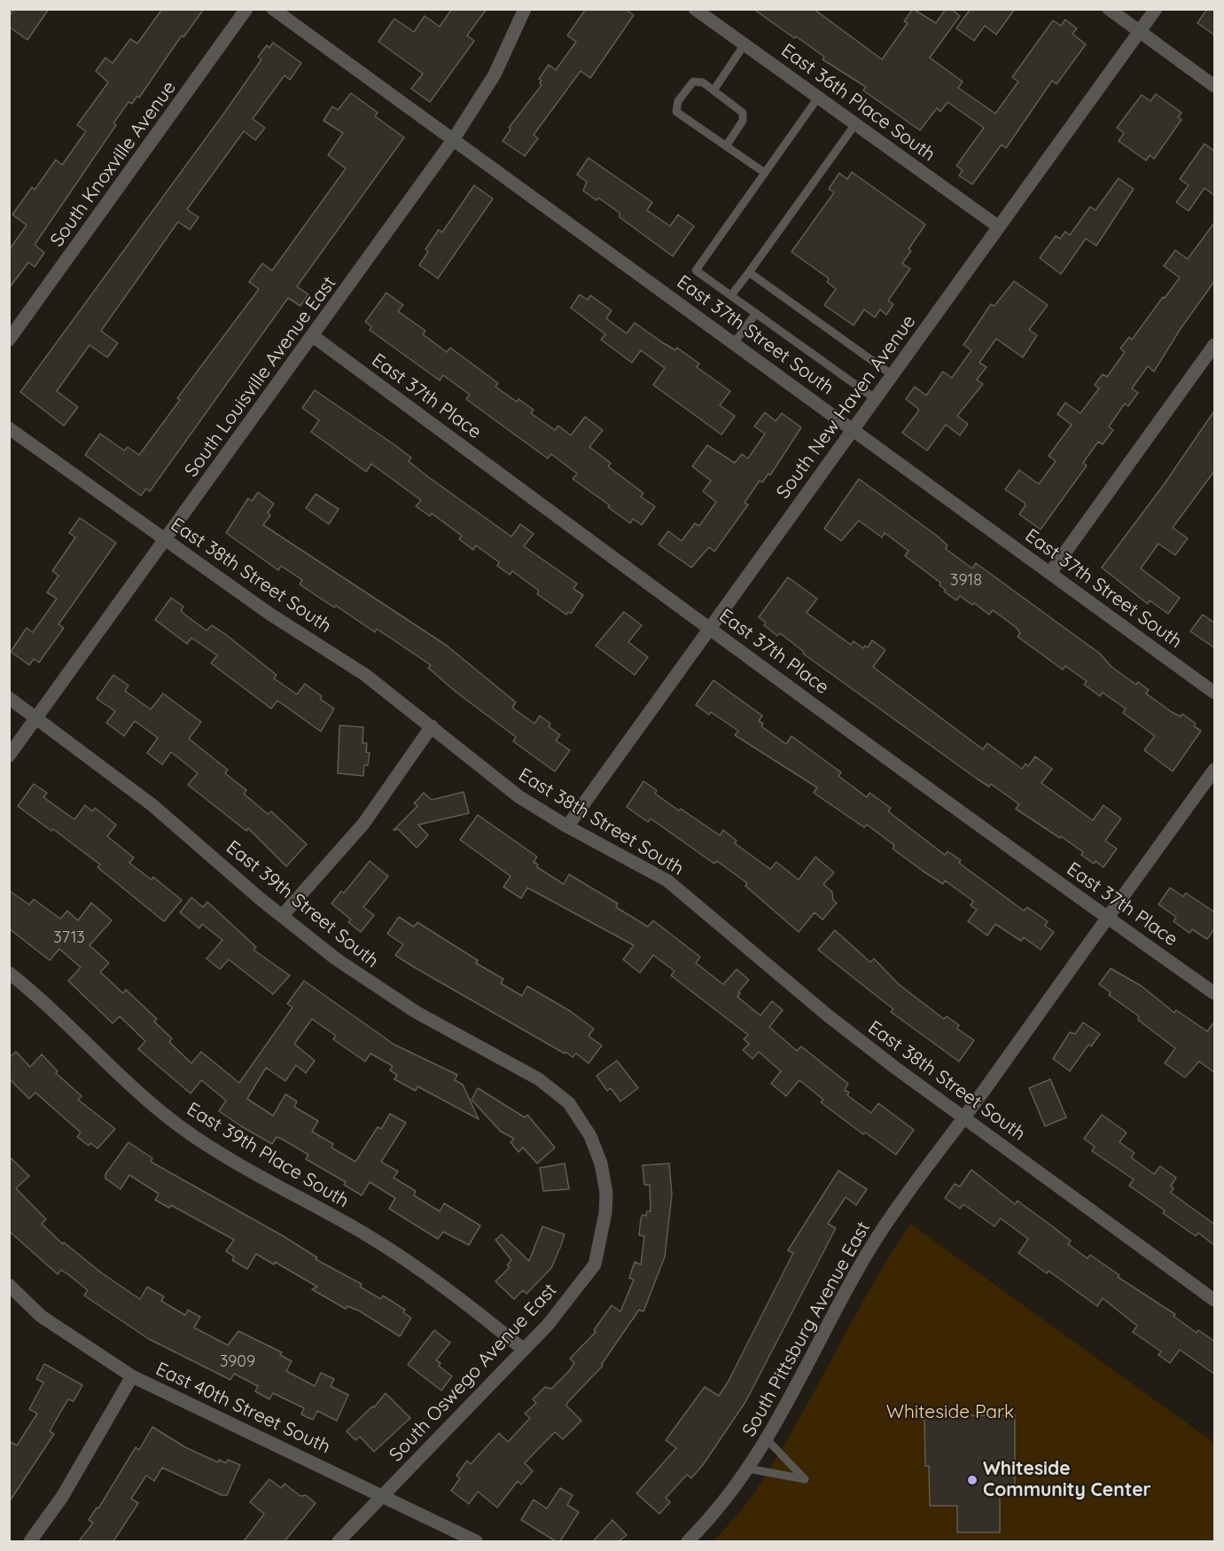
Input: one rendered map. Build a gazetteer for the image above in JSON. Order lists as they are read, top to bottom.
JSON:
{
  "streets": {
    "street": [
      "East 36th Place South",
      "South Knoxville Avenue",
      "East 37th Street South",
      "South Louisville Avenue East",
      "East 37th Place",
      "South New Haven Avenue",
      "East 38th Street South",
      "East 39th Street South",
      "East 39th Place South",
      "South Pittsburg Avenue East",
      "South Oswego Avenue East",
      "East 40th Street South"
    ]
  },
  "crossings": [
    ["East 36th Place South", "South New Haven Avenue"],
    ["East 37th Street South", "South Louisville Avenue East"],
    ["East 37th Street South", "South New Haven Avenue"],
    ["South Louisville Avenue East", "East 37th Place"],
    ["South Louisville Avenue East", "East 38th Street South"],
    ["South Louisville Avenue East", "East 39th Street South"],
    ["East 37th Place", "South New Haven Avenue"],
    ["East 37th Place", "South Pittsburg Avenue East"],
    ["South New Haven Avenue", "East 38th Street South"],
    ["East 38th Street South", "South Pittsburg Avenue East"],
    ["East 39th Street South", "South Oswego Avenue East"],
    ["East 39th Place South", "South Oswego Avenue East"],
    ["South Oswego Avenue East", "East 40th Street South"]
  ],
  "parks": ["Whiteside Park"],
  "places": ["Whiteside Community Center"],
  "house_numbers": ["3918", "3713", "3909"]
}
